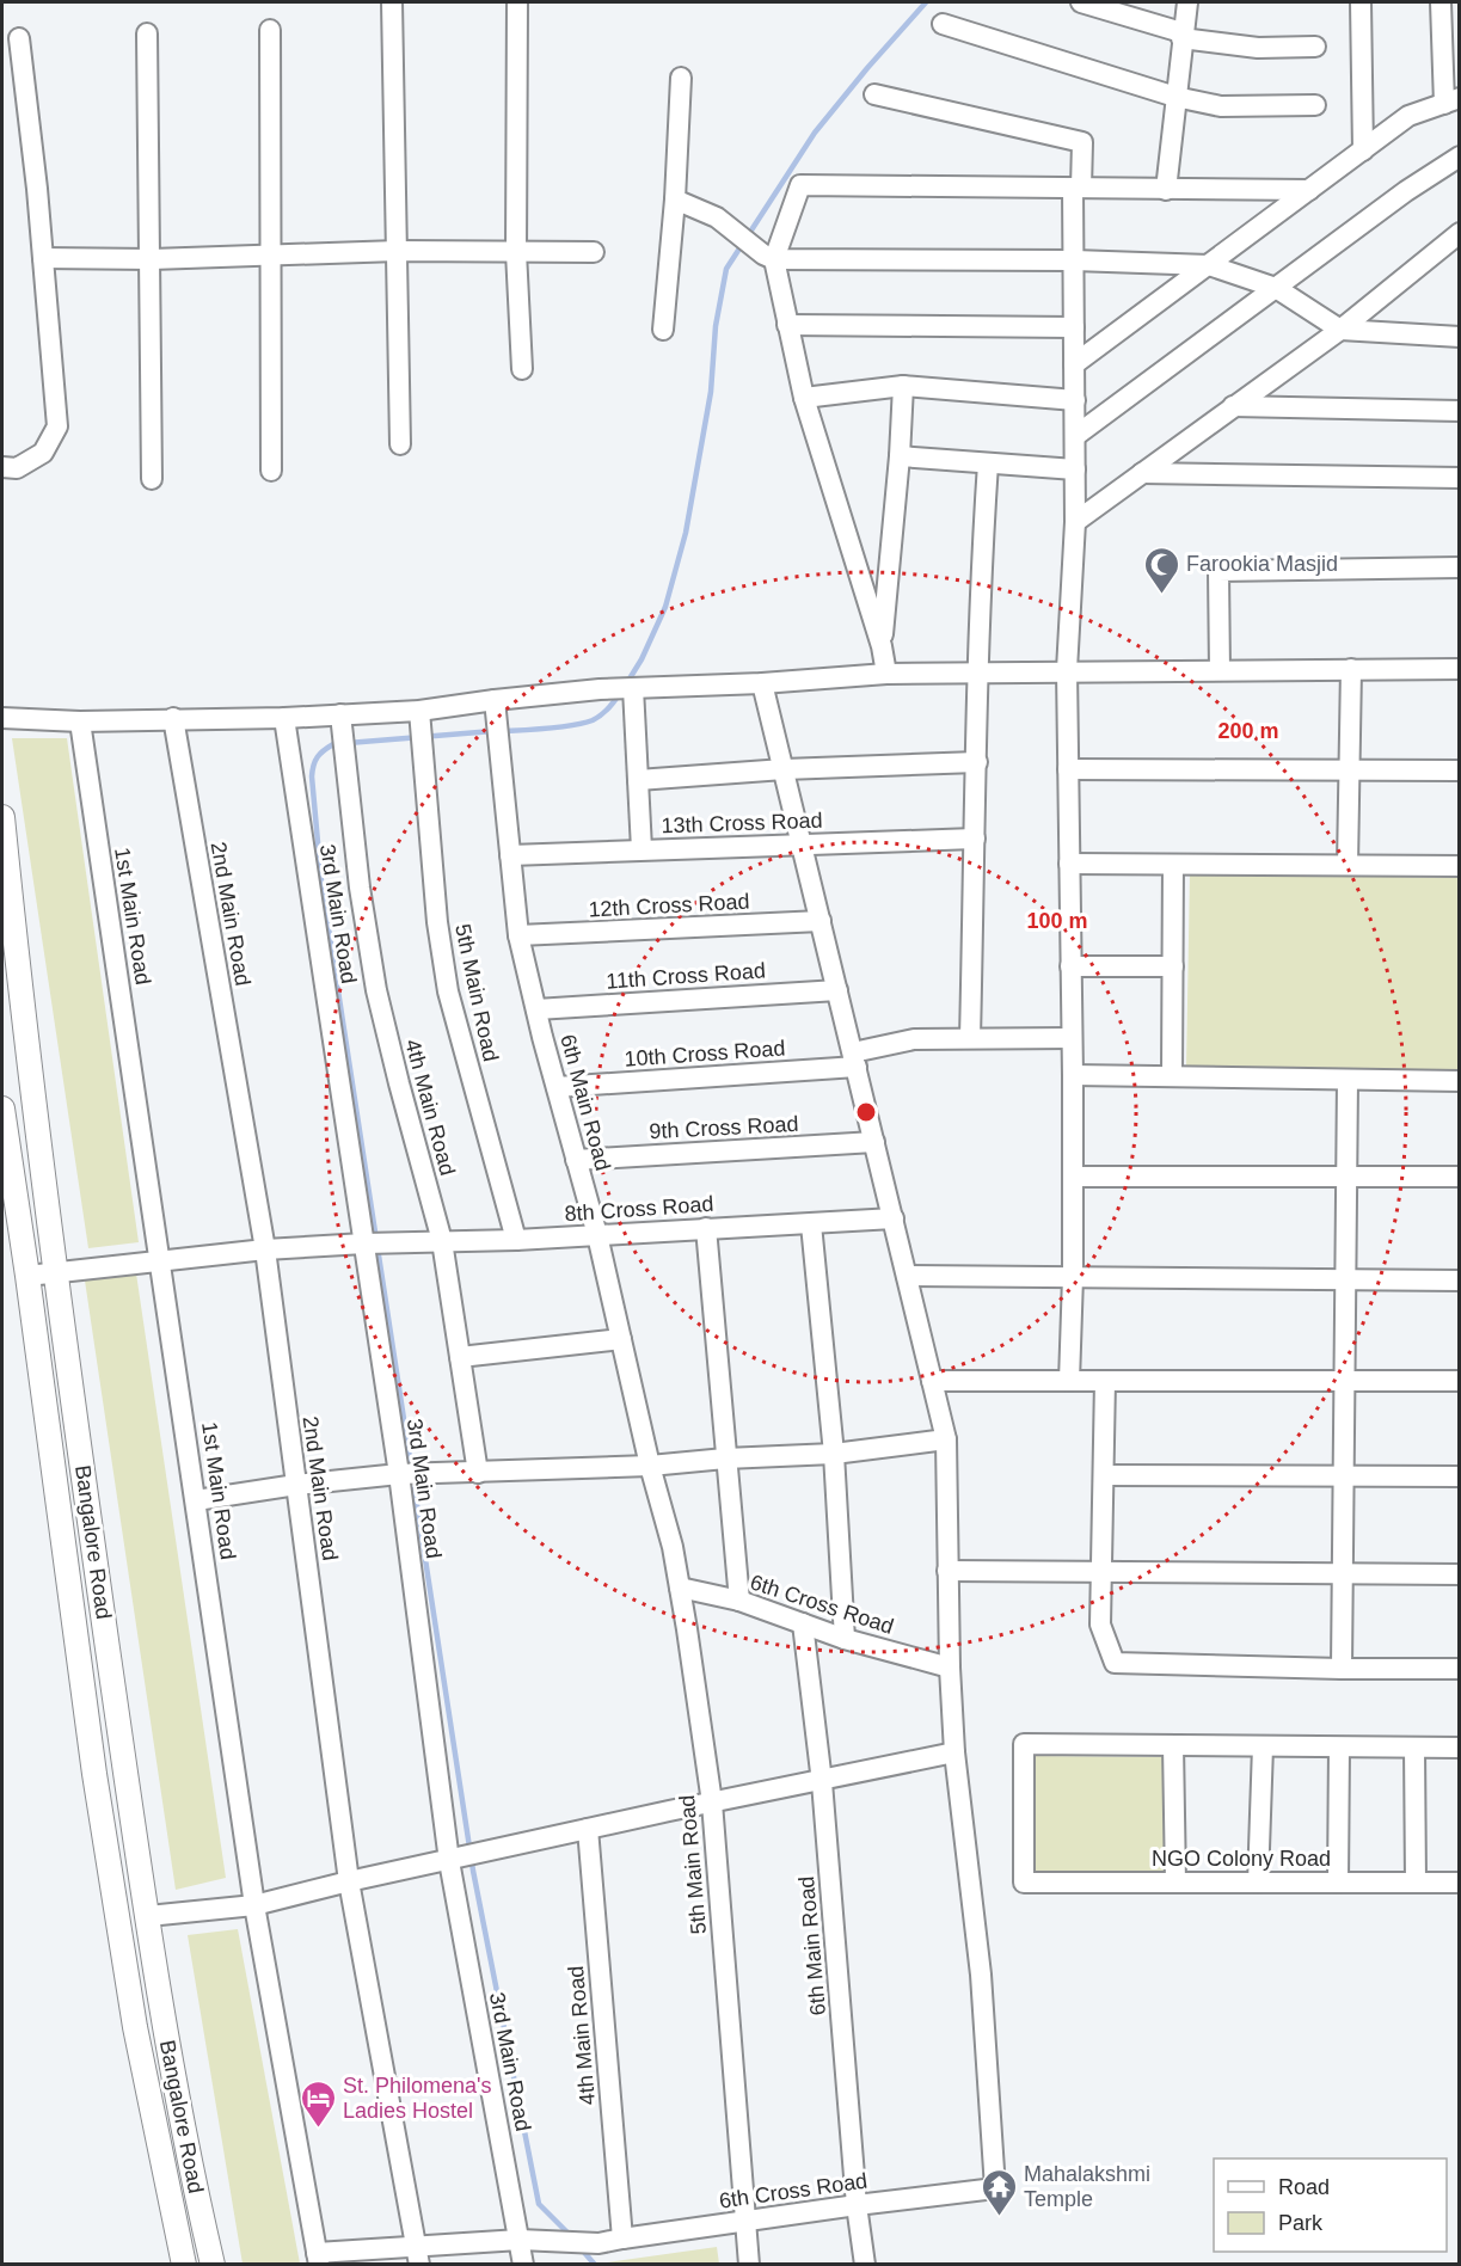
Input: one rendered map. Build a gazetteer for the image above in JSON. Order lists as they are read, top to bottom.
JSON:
{
  "streets": {
    "main road": ["Bangalore Road"],
    "street": [
      "13th Cross Road",
      "12th Cross Road",
      "2nd Main Road",
      "3rd Main Road",
      "1st Main Road",
      "11th Cross Road",
      "5th Main Road",
      "10th Cross Road",
      "6th Main Road",
      "4th Main Road",
      "9th Cross Road",
      "8th Cross Road",
      "6th Cross Road",
      "NGO Colony Road"
    ]
  },
  "crossings": [
    ["13th Cross Road", "6th Main Road"],
    ["12th Cross Road", "6th Main Road"],
    ["2nd Main Road", "6th Cross Road"],
    ["3rd Main Road", "8th Cross Road"],
    ["3rd Main Road", "6th Cross Road"],
    ["1st Main Road", "6th Cross Road"],
    ["11th Cross Road", "6th Main Road"],
    ["5th Main Road", "6th Main Road"],
    ["5th Main Road", "8th Cross Road"],
    ["5th Main Road", "6th Cross Road"],
    ["10th Cross Road", "6th Main Road"],
    ["6th Main Road", "9th Cross Road"],
    ["6th Main Road", "8th Cross Road"],
    ["6th Main Road", "6th Cross Road"],
    ["4th Main Road", "8th Cross Road"],
    ["4th Main Road", "6th Cross Road"]
  ],
  "places": {
    "mosque": ["Farookia Masjid"],
    "hotel": ["St. Philomena's Ladies Hostel"],
    "temple": ["Mahalakshmi Temple"]
  },
  "legend": ["Road", "Park"],
  "rings": ["200 m", "100 m"]
}
